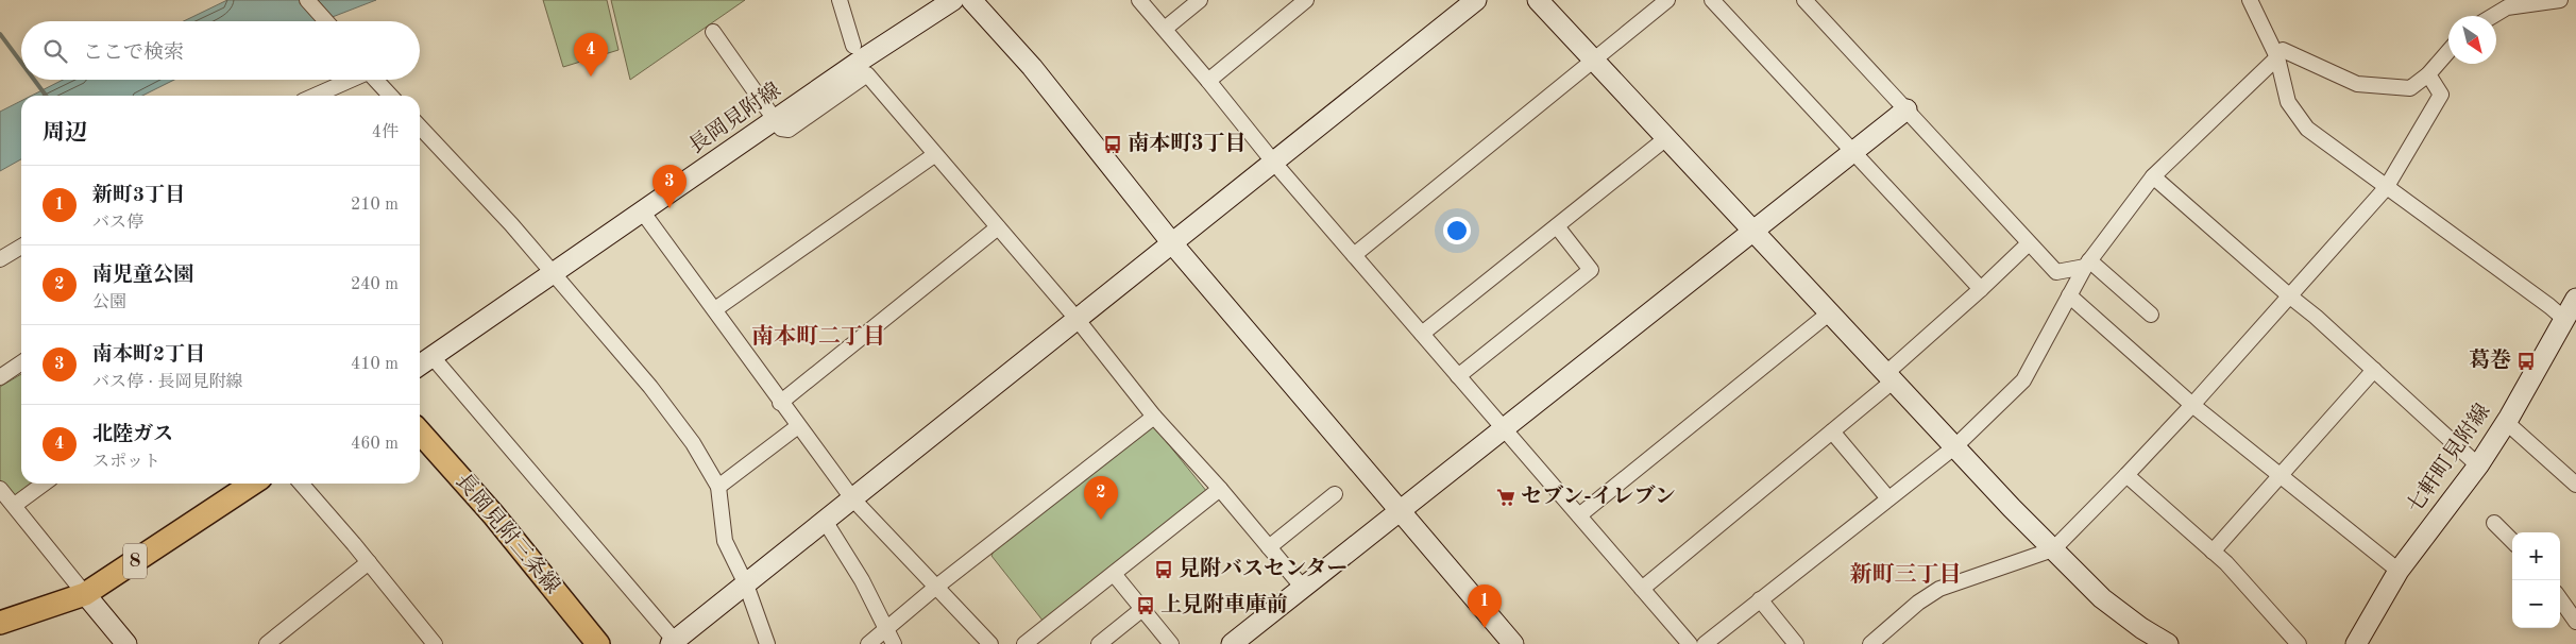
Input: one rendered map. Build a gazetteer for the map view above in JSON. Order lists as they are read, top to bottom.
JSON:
{
  "streets": {
    "main road": ["長岡見附三条線", "8"],
    "street": ["長岡見附線", "七軒町見附線"]
  },
  "districts": ["南本町二丁目", "新町三丁目"],
  "places": {
    "bus stop": [
      "南本町3丁目",
      "葛巻",
      "見附バスセンター",
      "上見附車庫前"
    ],
    "supermarket": ["セブン-イレブン"]
  },
  "north": "bottom right",
  "page": {
    "search": "ここで検索",
    "pins": [
      "4",
      "3",
      "2",
      "1"
    ],
    "heading": ["周辺", "4件"],
    "list": [
      {
        "mark": "1",
        "name": "新町3丁目",
        "note": "バス停",
        "value": "210 m"
      },
      {
        "mark": "2",
        "name": "南児童公園",
        "note": "公園",
        "value": "240 m"
      },
      {
        "mark": "3",
        "name": "南本町2丁目",
        "note": "バス停 · 長岡見附線",
        "value": "410 m"
      },
      {
        "mark": "4",
        "name": "北陸ガス",
        "note": "スポット",
        "value": "460 m"
      }
    ],
    "map_buttons": ["+", "−"]
  }
}
